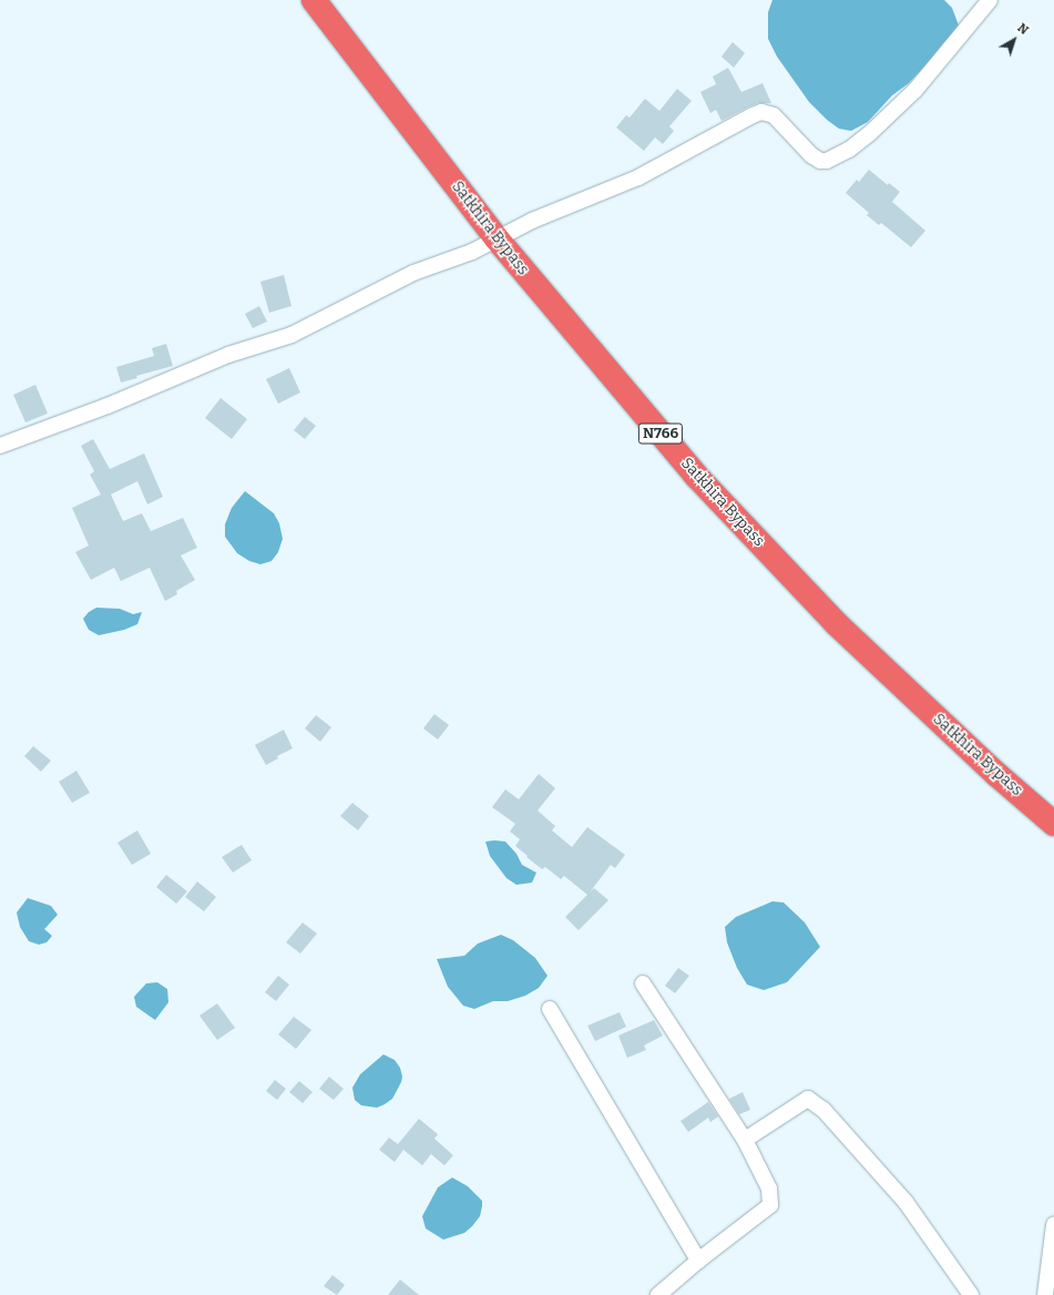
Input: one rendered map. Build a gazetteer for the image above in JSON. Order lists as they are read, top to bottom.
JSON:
{
  "streets": {
    "highway": ["Satkhira Bypass", "N766"]
  },
  "north": "top right"
}
